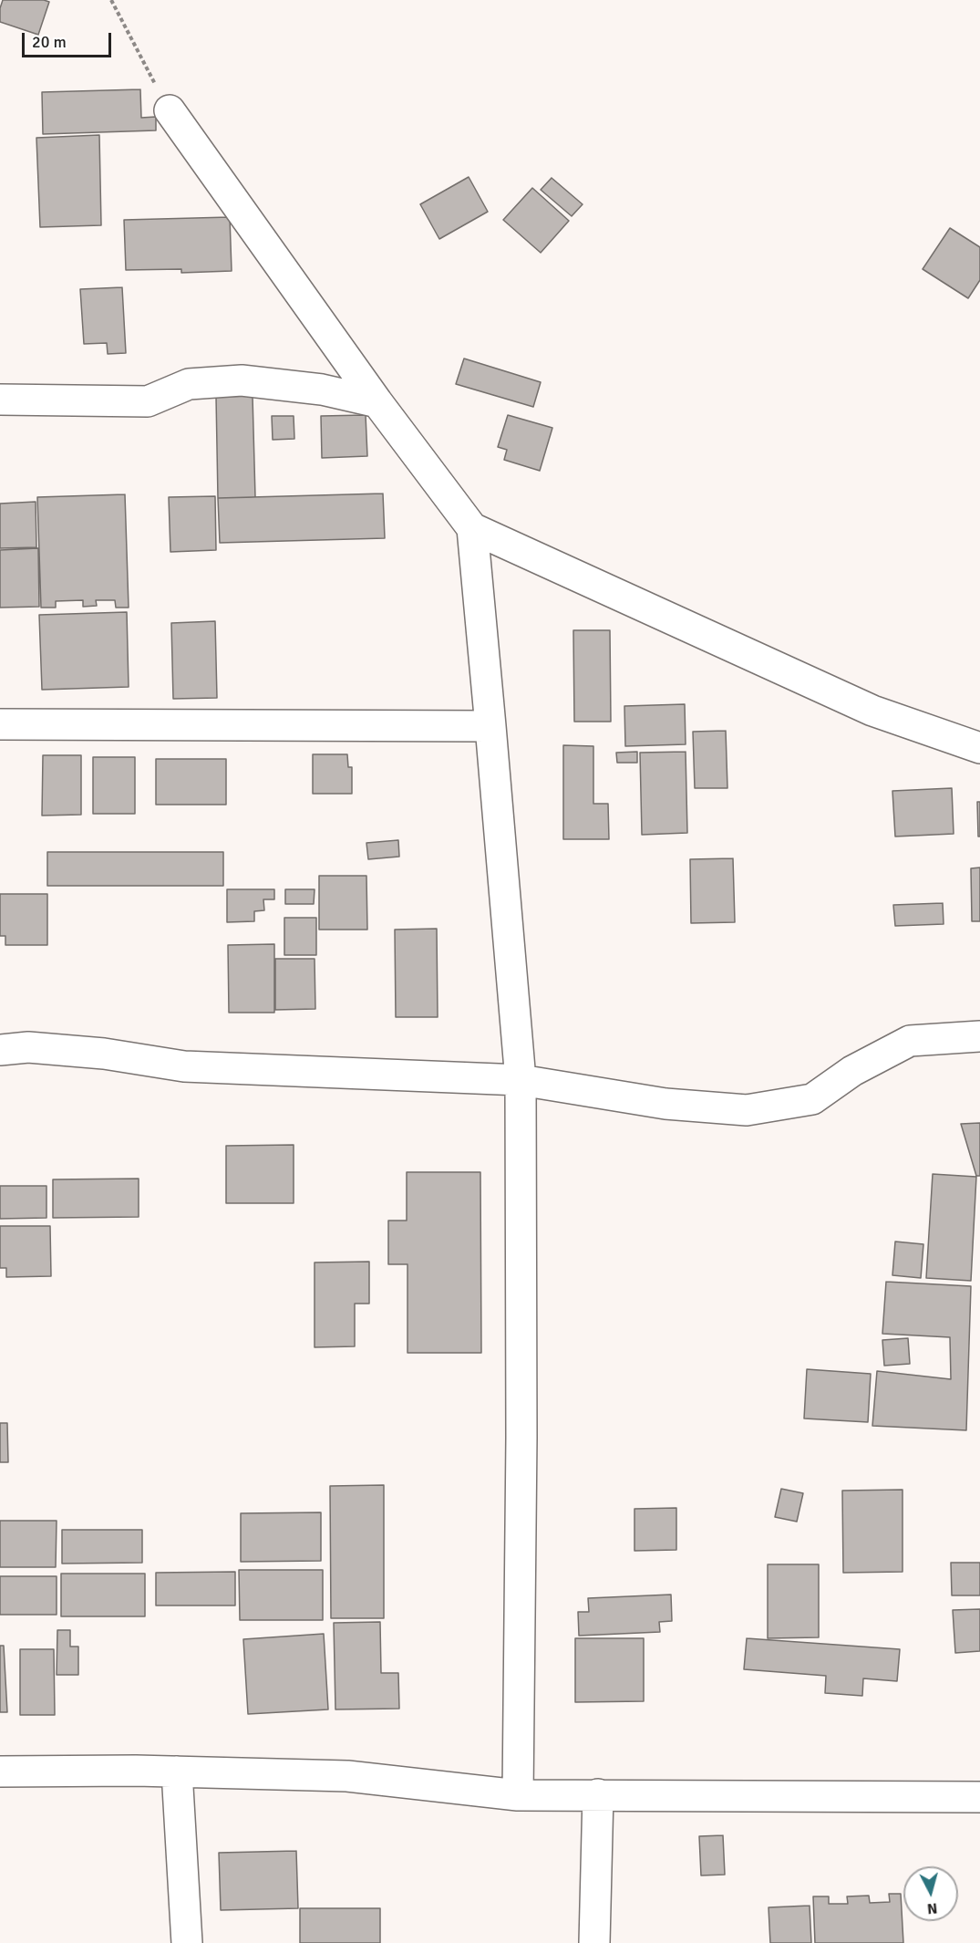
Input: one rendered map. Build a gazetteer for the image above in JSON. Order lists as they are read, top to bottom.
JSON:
{
  "scale_bar": "20 m",
  "north": "bottom"
}
